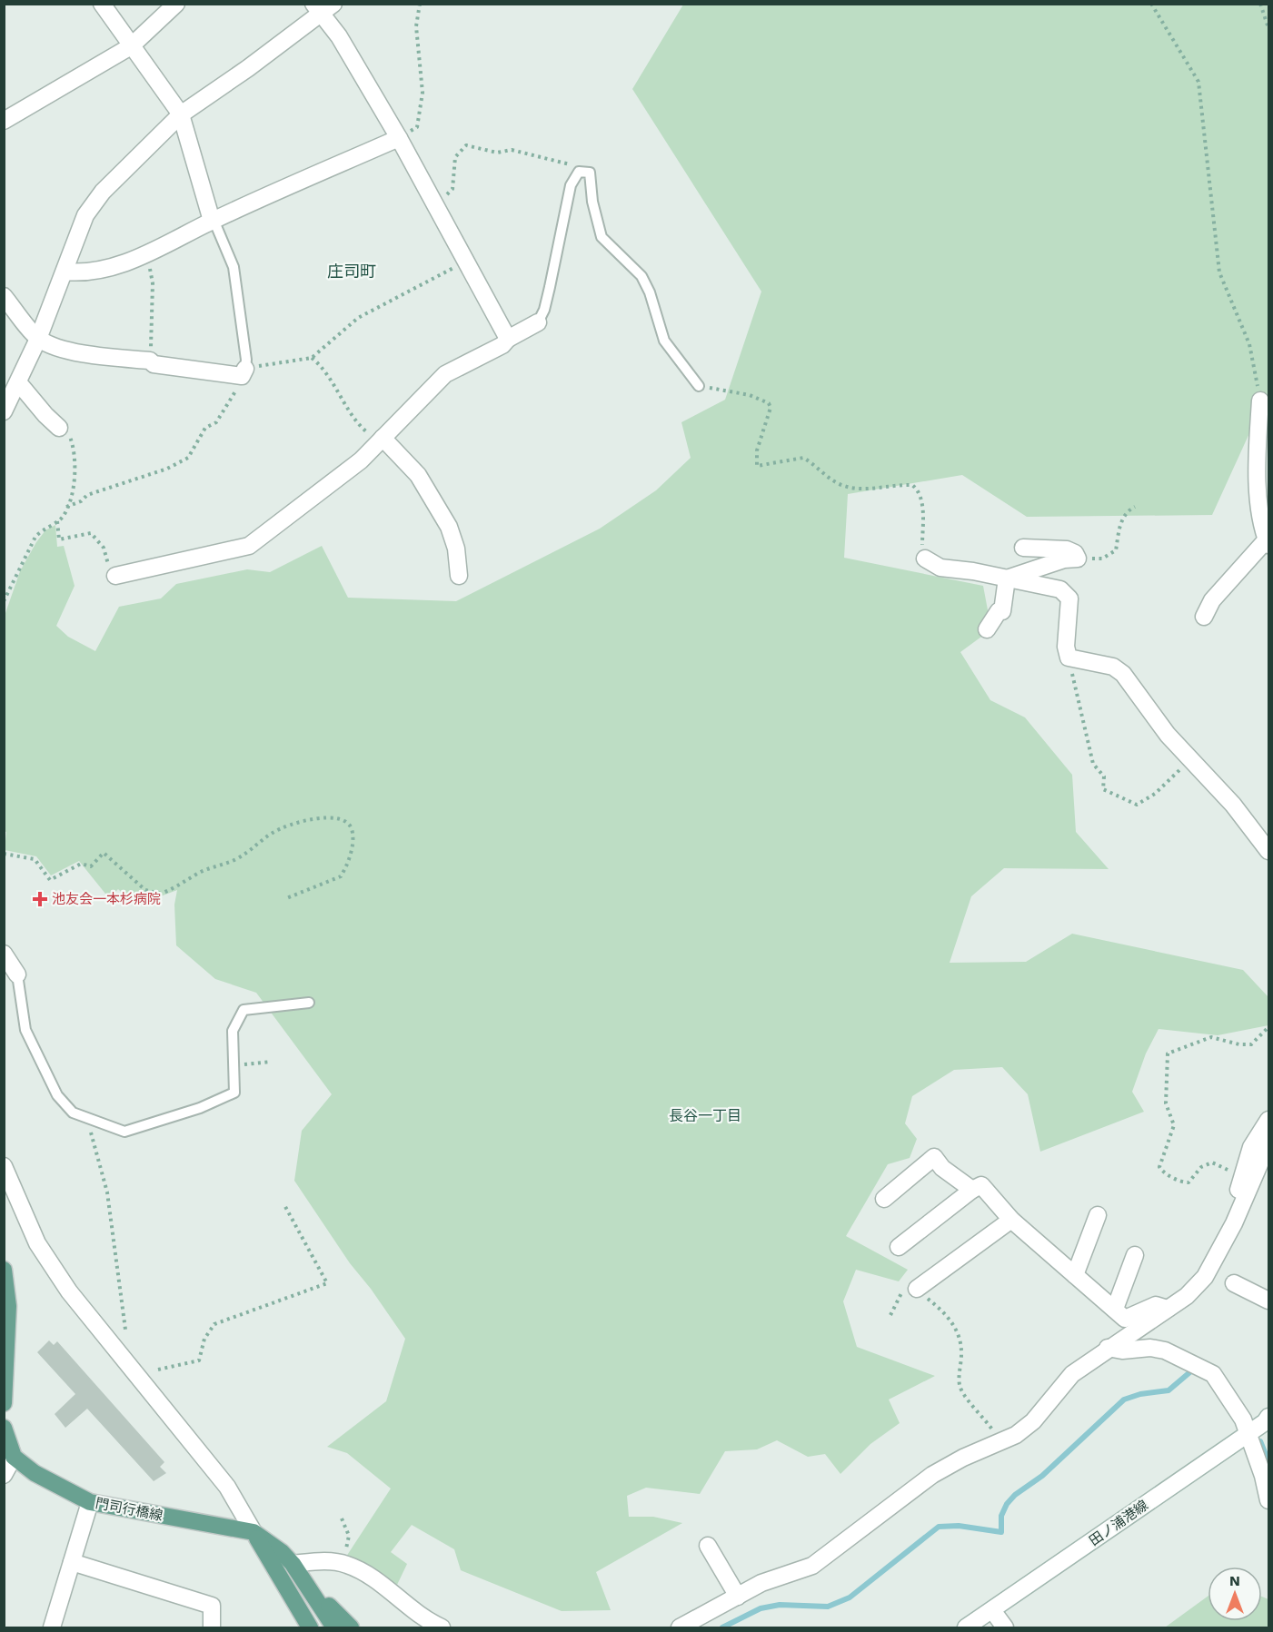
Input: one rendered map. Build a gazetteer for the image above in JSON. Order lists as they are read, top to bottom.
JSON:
{
  "streets": {
    "main road": ["門司行橋線"],
    "street": ["田ノ浦港線"]
  },
  "districts": ["庄司町", "長谷一丁目"],
  "places": {
    "health": ["池友会一本杉病院"]
  },
  "north": "top"
}
